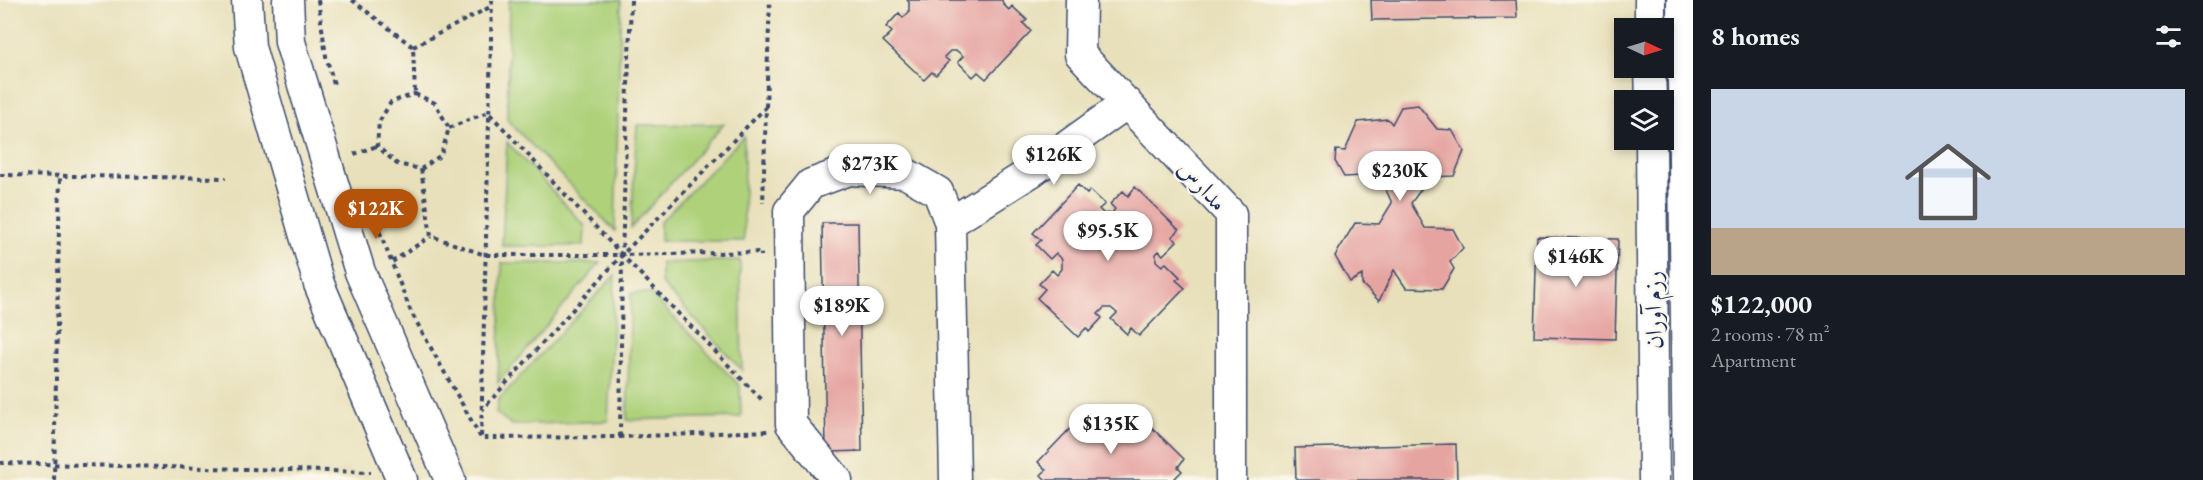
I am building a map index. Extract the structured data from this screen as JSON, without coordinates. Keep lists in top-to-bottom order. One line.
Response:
{"streets":{"street":["مدارس","رزم آوران"]},"north":"right","page":{"heading":"8 homes","list":[{"name":"$122,000","note":"2 rooms · 78 m² · Apartment"}],"price":["$126K","$273K","$230K","$122K","$95.5K","$146K","$189K","$135K"]}}
